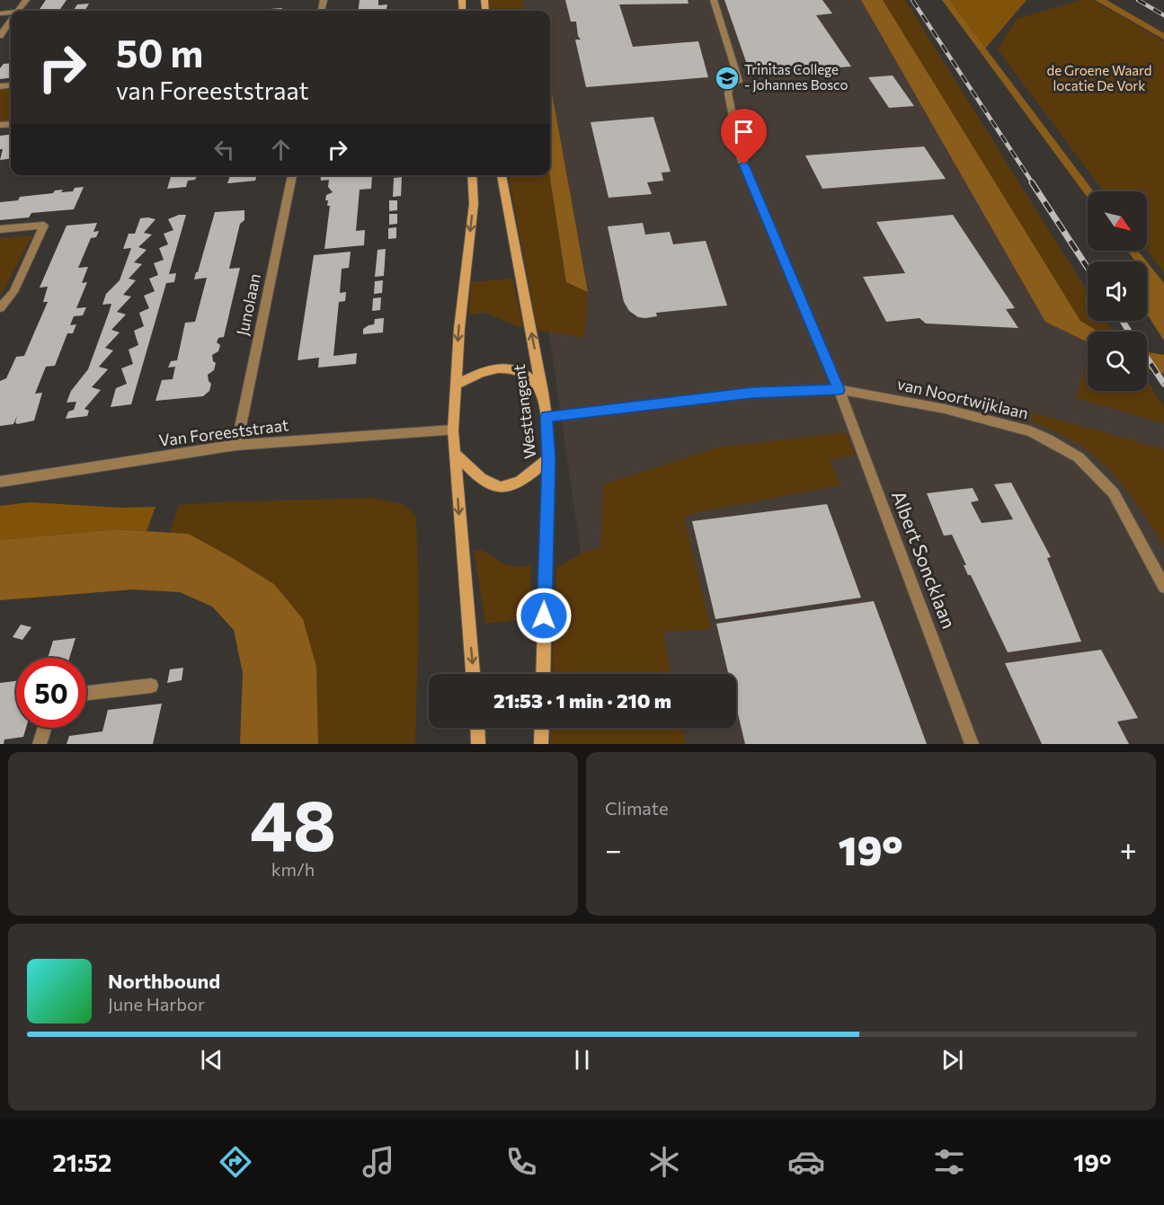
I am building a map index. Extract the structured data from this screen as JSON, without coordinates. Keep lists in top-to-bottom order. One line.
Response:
{"streets":{"main road":["Westtangent"],"street":["Junolaan","van Noortwijklaan","Van Foreeststraat","Albert Soncklaan"]},"crossings":[["Junolaan","Van Foreeststraat"],["van Noortwijklaan","Albert Soncklaan"],["Westtangent","Van Foreeststraat"]],"parks":["de Groene Waard locatie De Vork"],"places":{"school or university":["Trinitas College - Johannes Bosco"]},"north":"bottom right","page":{"turn":["50 m","van Foreeststraat"],"limit":"50","trip":"21:53 · 1 min · 210 m","tile":[["48","km/h"],"Climate"],"heat":["−","19°","+"],"song":["Northbound","June Harbor"],"tabs":["21:52","19°"]}}
